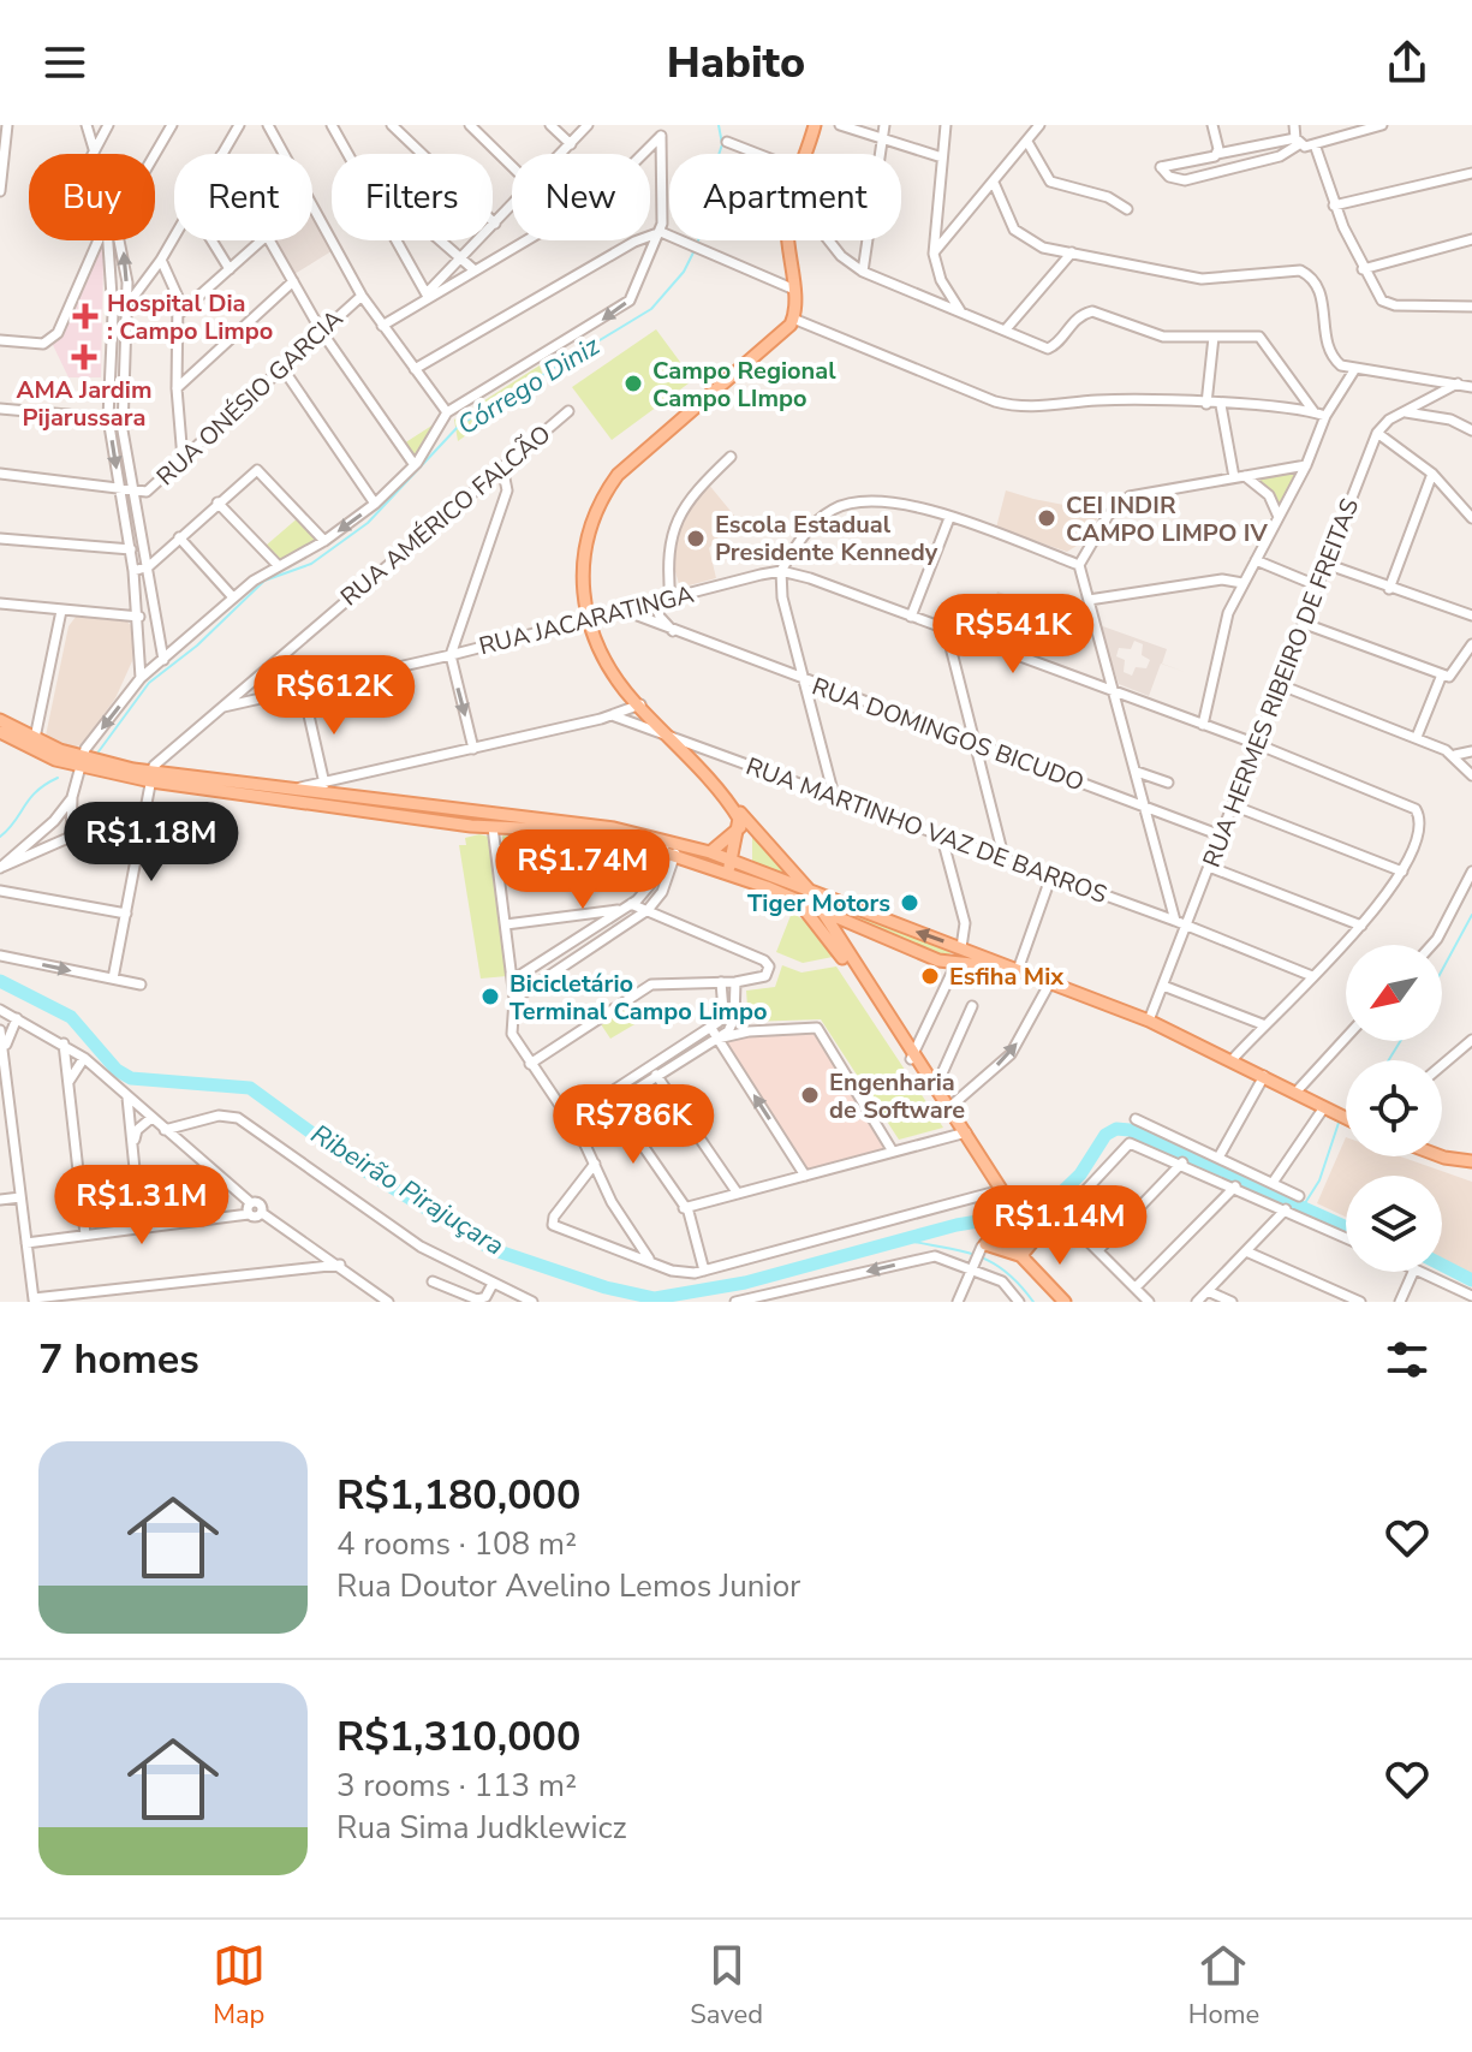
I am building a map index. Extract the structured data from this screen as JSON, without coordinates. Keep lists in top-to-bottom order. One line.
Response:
{"streets":{"street":["RUA ONÉSIO GARCIA","RUA AMÉRICO FALCÃO","RUA JACARATINGA","RUA HERMES RIBEIRO DE FREITAS","RUA DOMINGOS BICUDO","RUA MARTINHO VAZ DE BARROS"]},"crossings":[["RUA AMÉRICO FALCÃO","RUA JACARATINGA"],["RUA JACARATINGA","RUA DOMINGOS BICUDO"],["RUA HERMES RIBEIRO DE FREITAS","RUA DOMINGOS BICUDO"],["RUA HERMES RIBEIRO DE FREITAS","RUA MARTINHO VAZ DE BARROS"]],"water":["Córrego Diniz","Ribeirão Pirajuçara"],"places":{"health":["Hospital Dia : Campo Limpo","AMA Jardim Pijarussara"],"other":["Campo Regional Campo LImpo","CEI INDIR CAMPO LIMPO IV","Escola Estadual Presidente Kennedy","Tiger Motors","Esfiha Mix","Bicicletário Terminal Campo Limpo","Engenharia de Software"]},"north":"bottom left","page":{"header":"Habito","chip":["Buy","Rent","Filters","New","Apartment"],"price":["R$541K","R$612K","R$1.18M","R$1.74M","R$786K","R$1.31M","R$1.14M"],"heading":"7 homes","list":[{"name":"R$1,180,000","note":"4 rooms · 108 m² · Rua Doutor Avelino Lemos Junior"},{"name":"R$1,310,000","note":"3 rooms · 113 m² · Rua Sima Judklewicz"}],"tabs":["Map","Saved","Home"]}}
